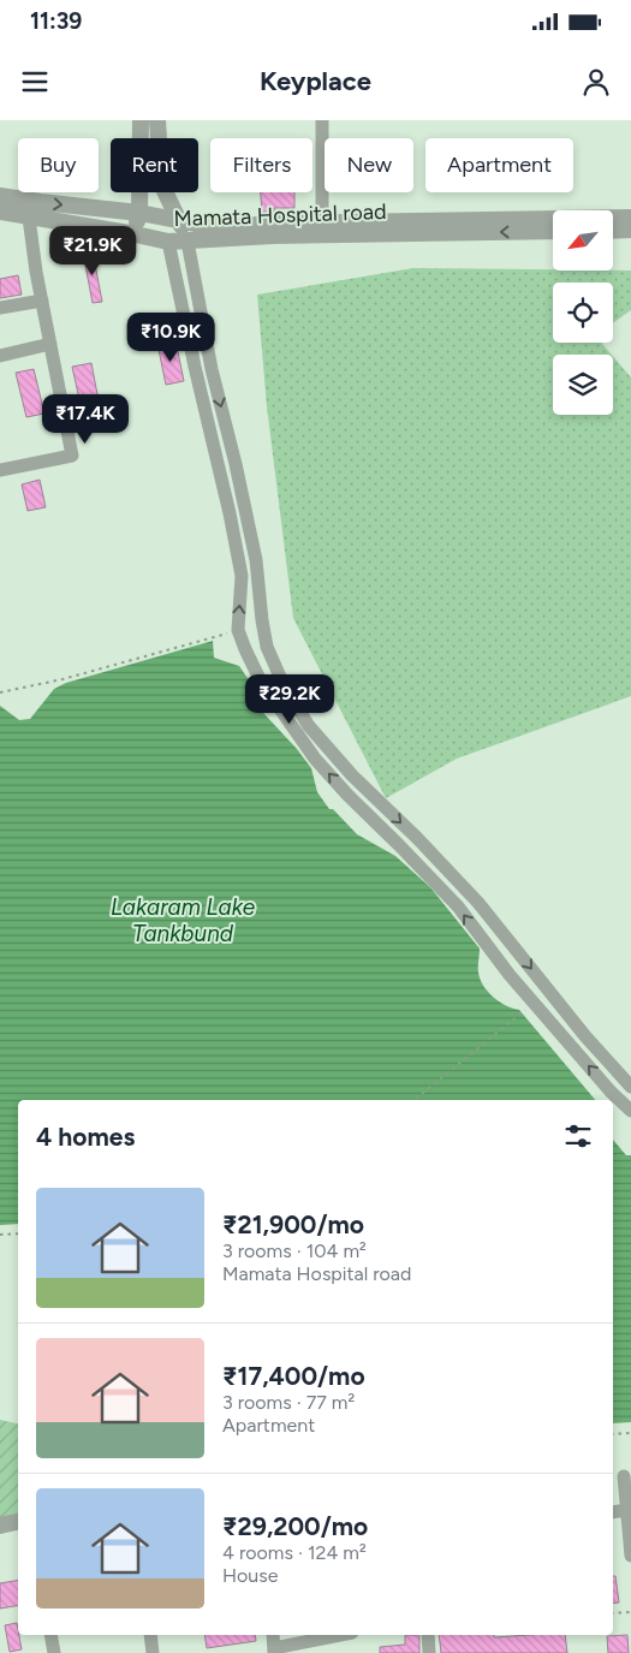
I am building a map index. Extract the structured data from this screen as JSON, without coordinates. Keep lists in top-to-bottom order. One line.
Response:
{"streets":{"street":["Mamata Hospital road"]},"water":["Lakaram Lake Tankbund"],"north":"bottom left","page":{"status":"11:39","header":"Keyplace","chip":["Buy","Rent","Filters","New","Apartment"],"price":["₹21.9K","₹10.9K","₹17.4K","₹29.2K"],"heading":"4 homes","list":[{"name":"₹21,900/mo","note":"3 rooms · 104 m² · Mamata Hospital road"},{"name":"₹17,400/mo","note":"3 rooms · 77 m² · Apartment"},{"name":"₹29,200/mo","note":"4 rooms · 124 m² · House"}]}}
